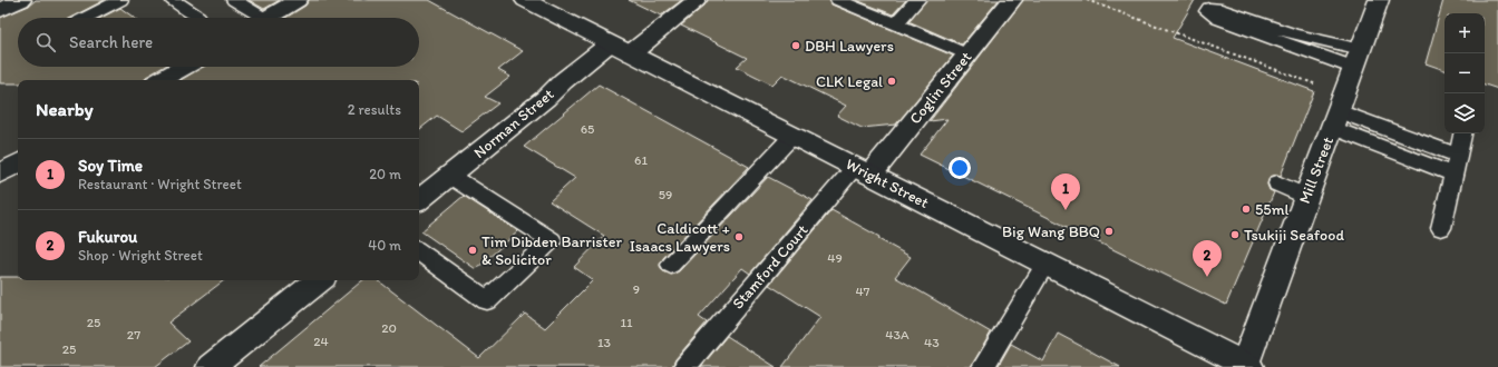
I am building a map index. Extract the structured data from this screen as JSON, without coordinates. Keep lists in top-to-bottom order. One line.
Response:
{"streets":{"street":["Coglin Street","Norman Street","Mill Street","Wright Street"],"lane":["Stamford Court"]},"crossings":[["Coglin Street","Wright Street"],["Coglin Street","Stamford Court"],["Norman Street","Wright Street"],["Mill Street","Wright Street"],["Wright Street","Stamford Court"]],"places":["DBH Lawyers","CLK Legal","55ml","Big Wang BBQ","Tsukiji Seafood","Caldicott + Isaacs Lawyers","Tim Dibden Barrister & Solicitor"],"house_numbers":["65","61","59","49","9","47","25","11","20","27","43A","24","13","43","25"],"page":{"map_buttons":["+","−"],"search":"Search here","heading":["Nearby","2 results"],"list":[{"mark":"1","name":"Soy Time","note":"Restaurant · Wright Street","value":"20 m"},{"mark":"2","name":"Fukurou","note":"Shop · Wright Street","value":"40 m"}],"pins":["1","2"]}}
